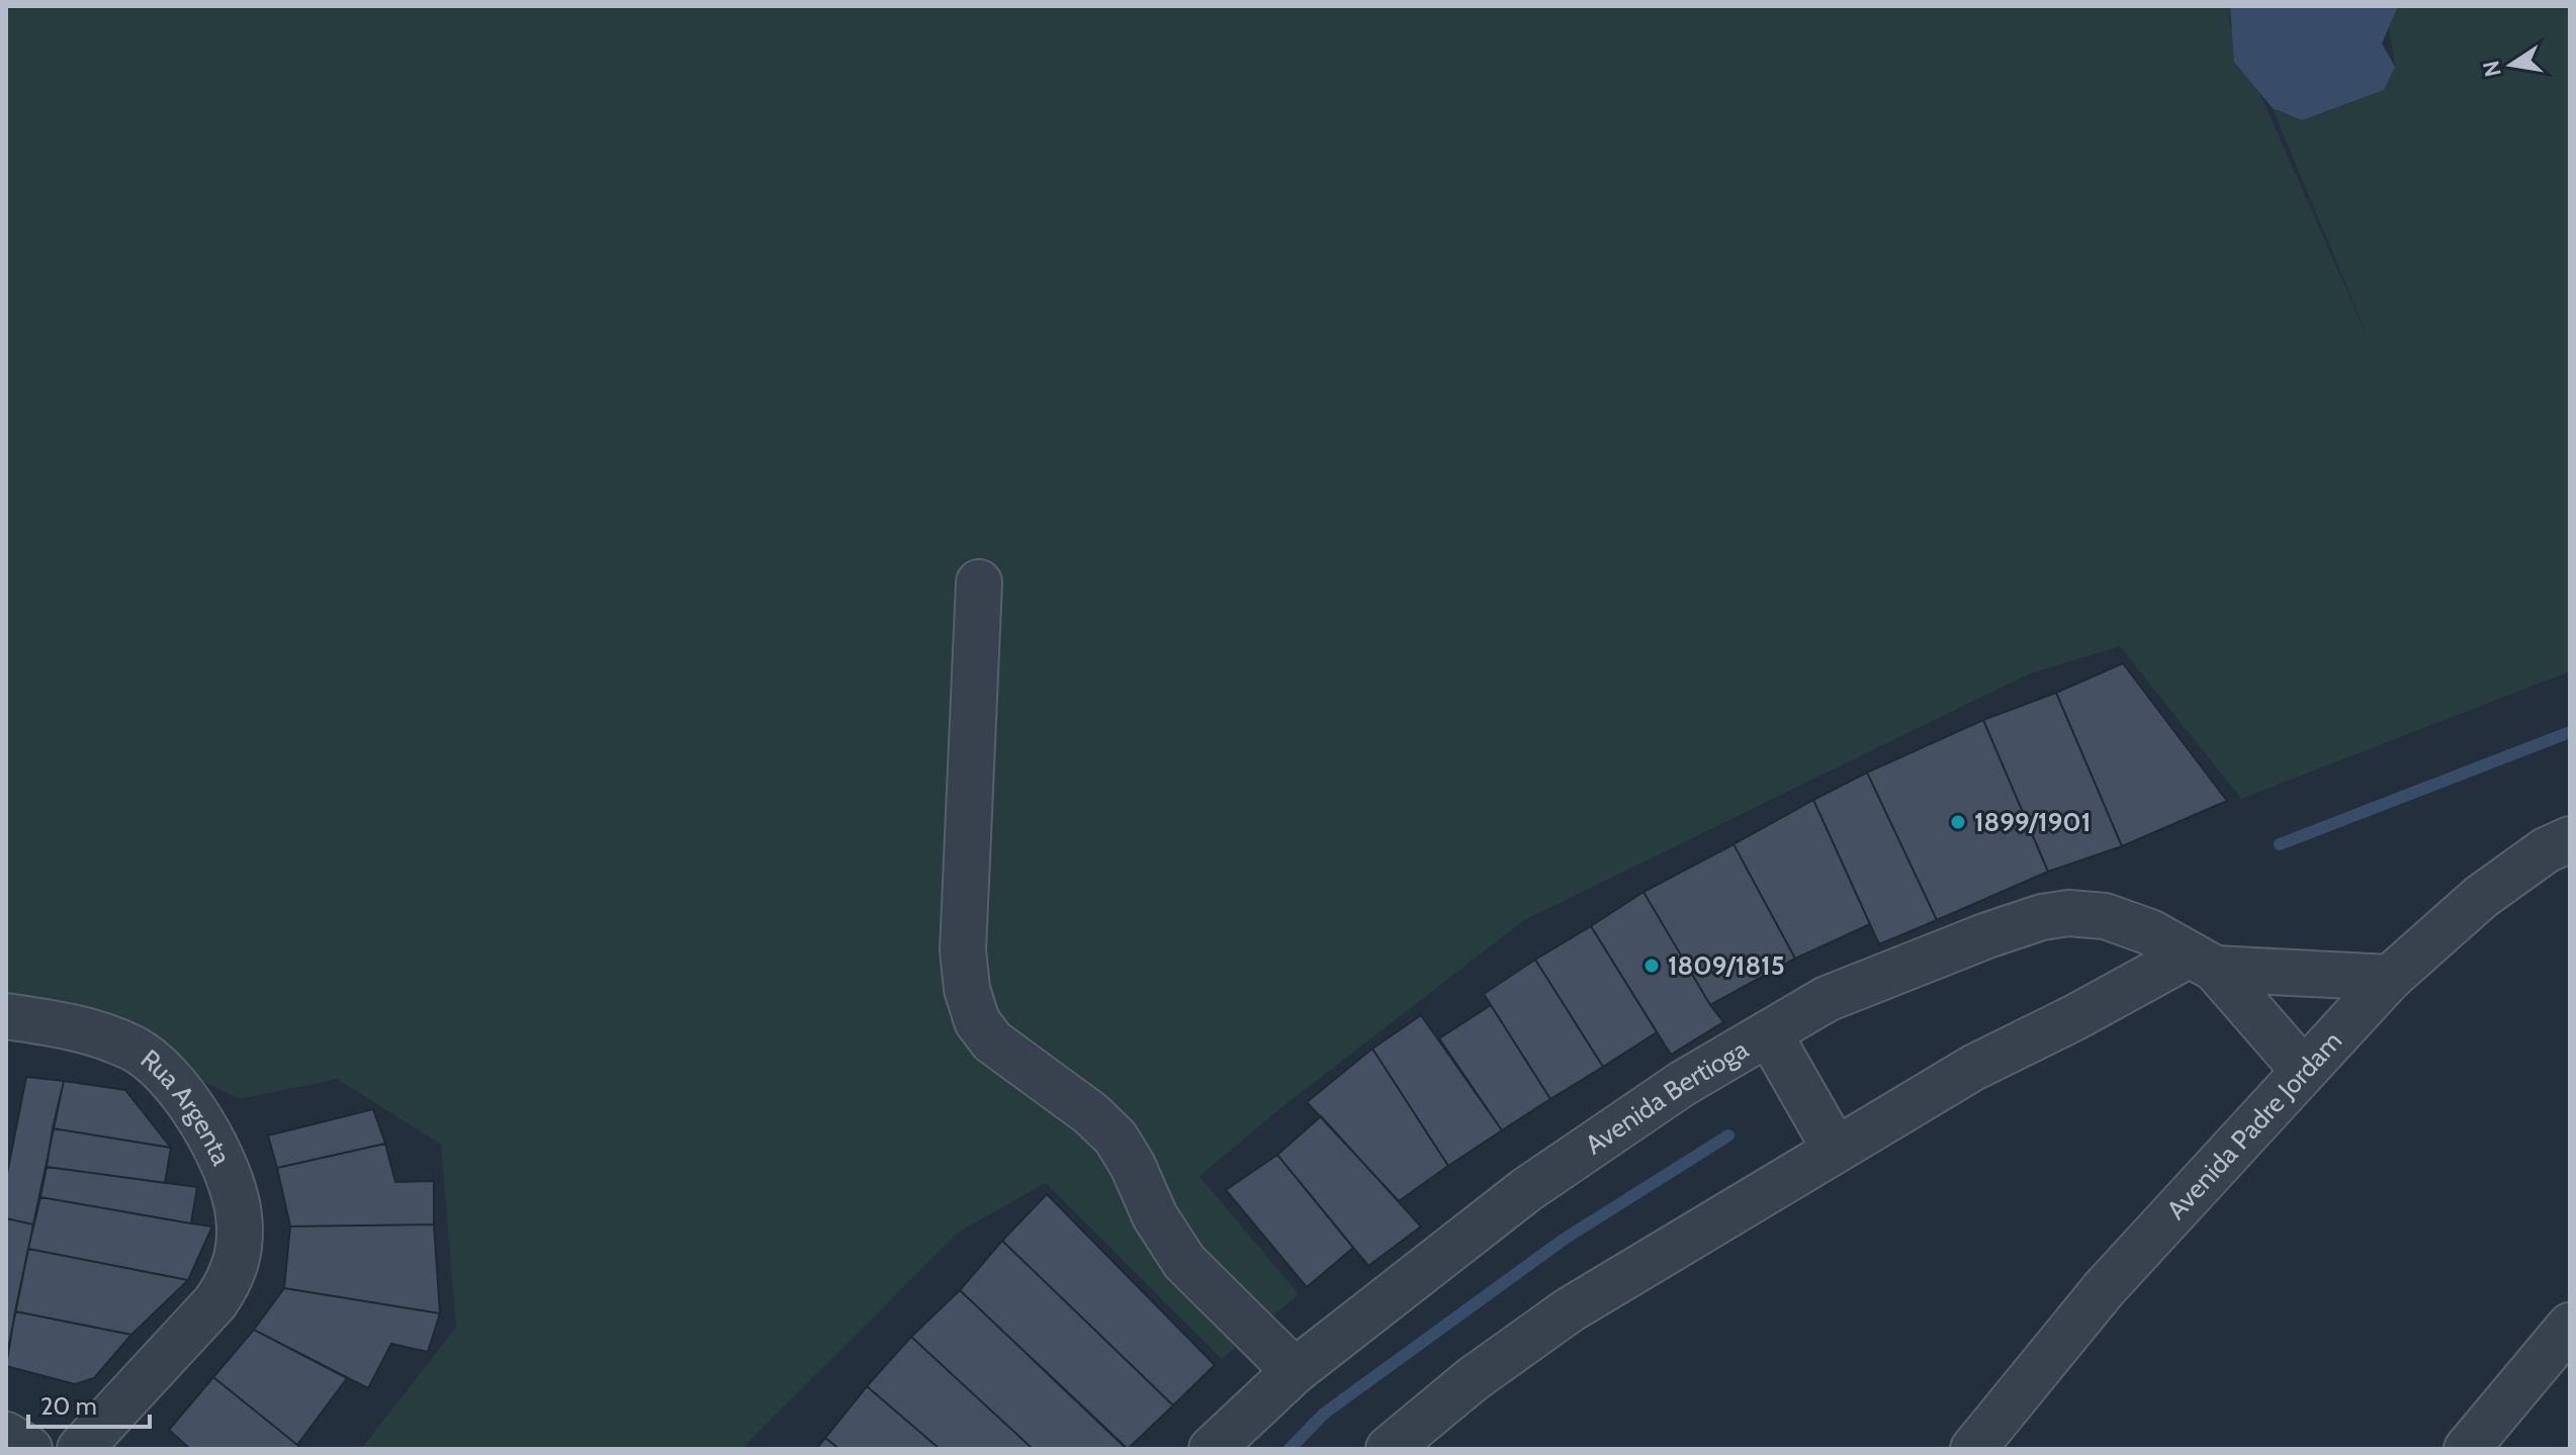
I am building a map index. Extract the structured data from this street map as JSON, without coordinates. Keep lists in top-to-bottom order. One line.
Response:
{"streets":{"street":["Avenida Bertioga","Rua Argenta","Avenida Padre Jordam"]},"crossings":[["Avenida Bertioga","Avenida Padre Jordam"]],"places":["1899/1901","1809/1815"],"scale_bar":"20 m","north":"left"}
